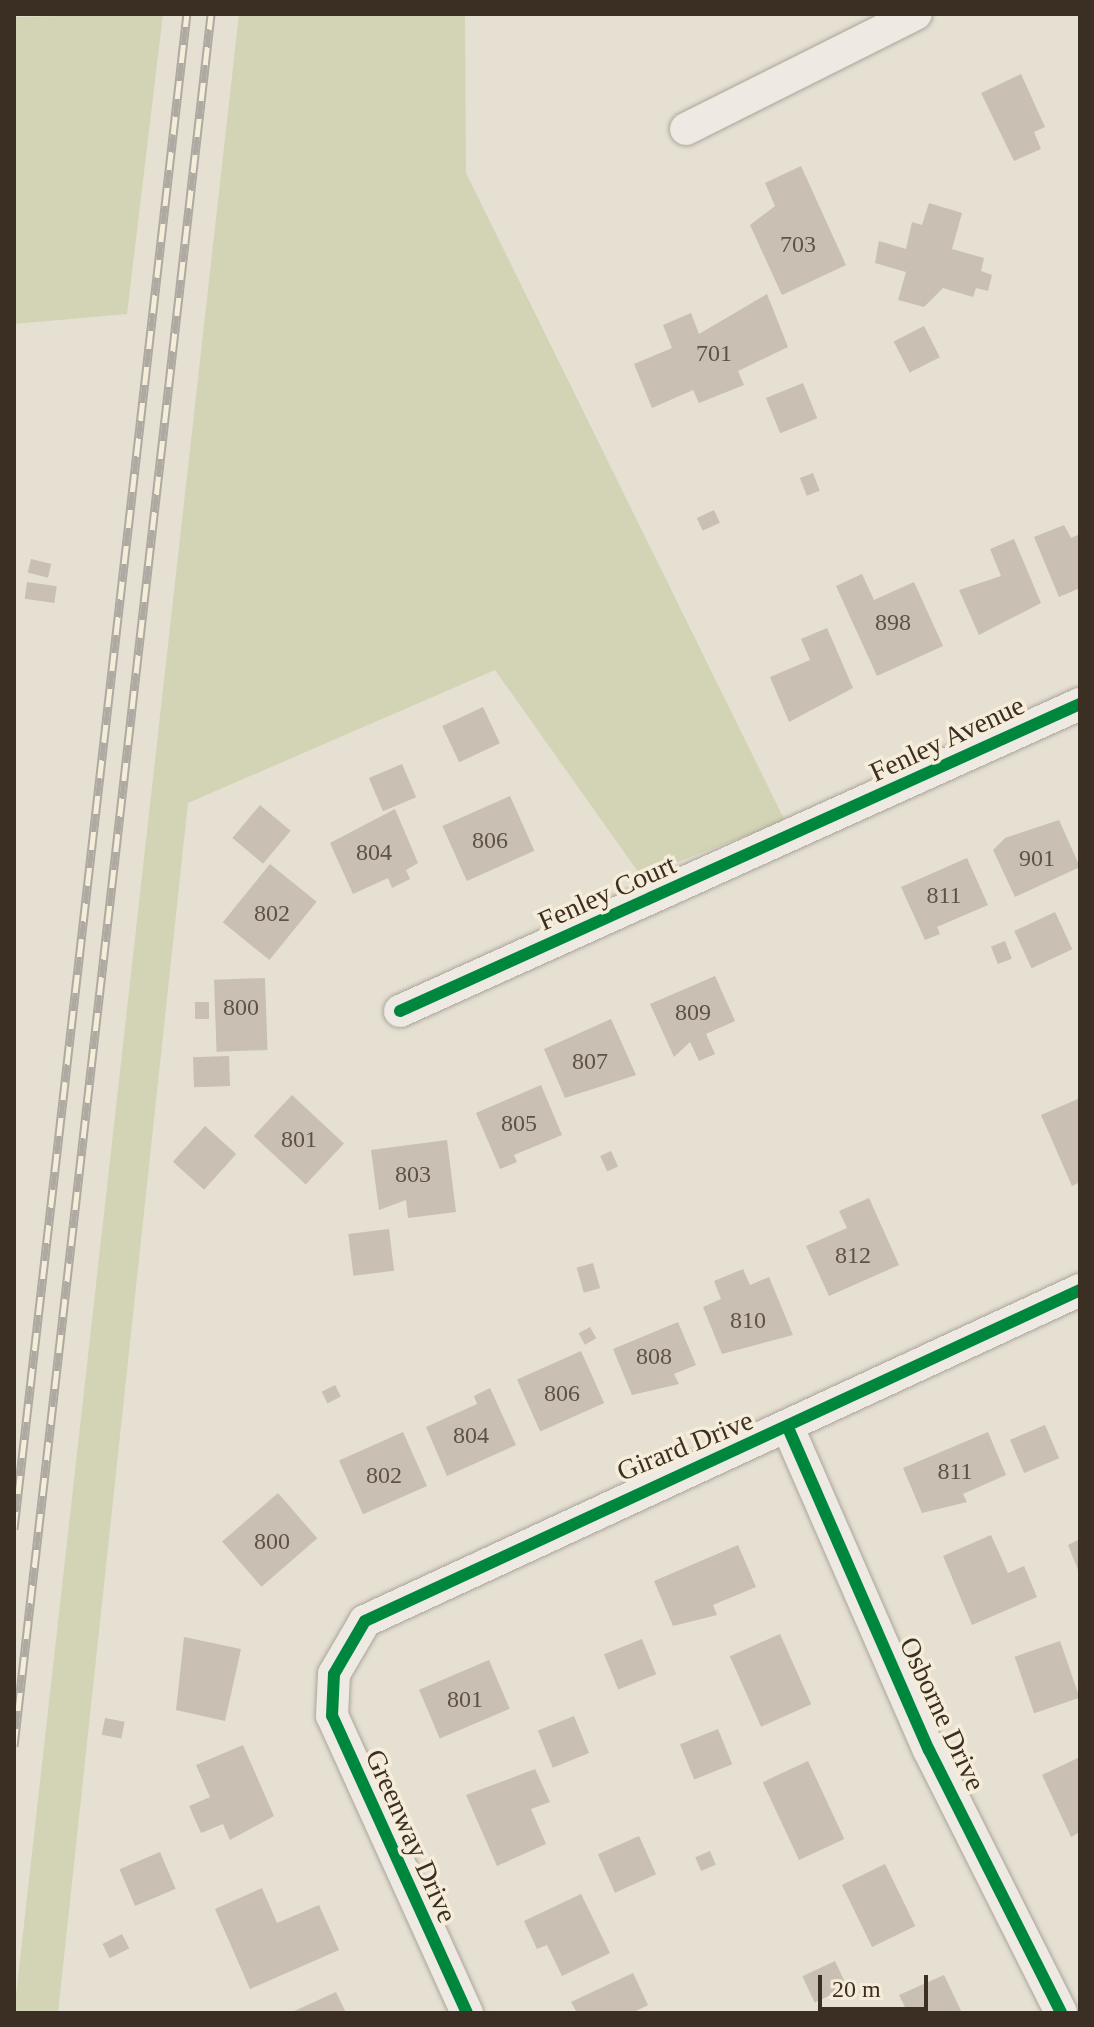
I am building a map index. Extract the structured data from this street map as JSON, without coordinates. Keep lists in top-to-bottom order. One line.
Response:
{"streets":{"street":["Fenley Avenue","Fenley Court","Girard Drive","Osborne Drive","Greenway Drive"]},"crossings":[["Fenley Avenue","Fenley Court"],["Girard Drive","Osborne Drive"],["Girard Drive","Greenway Drive"]],"house_numbers":["703","701","898","806","804","901","811","802","800","809","807","805","801","803","812","810","808","806","804","811","802","800","801"],"scale_bar":"20 m"}
